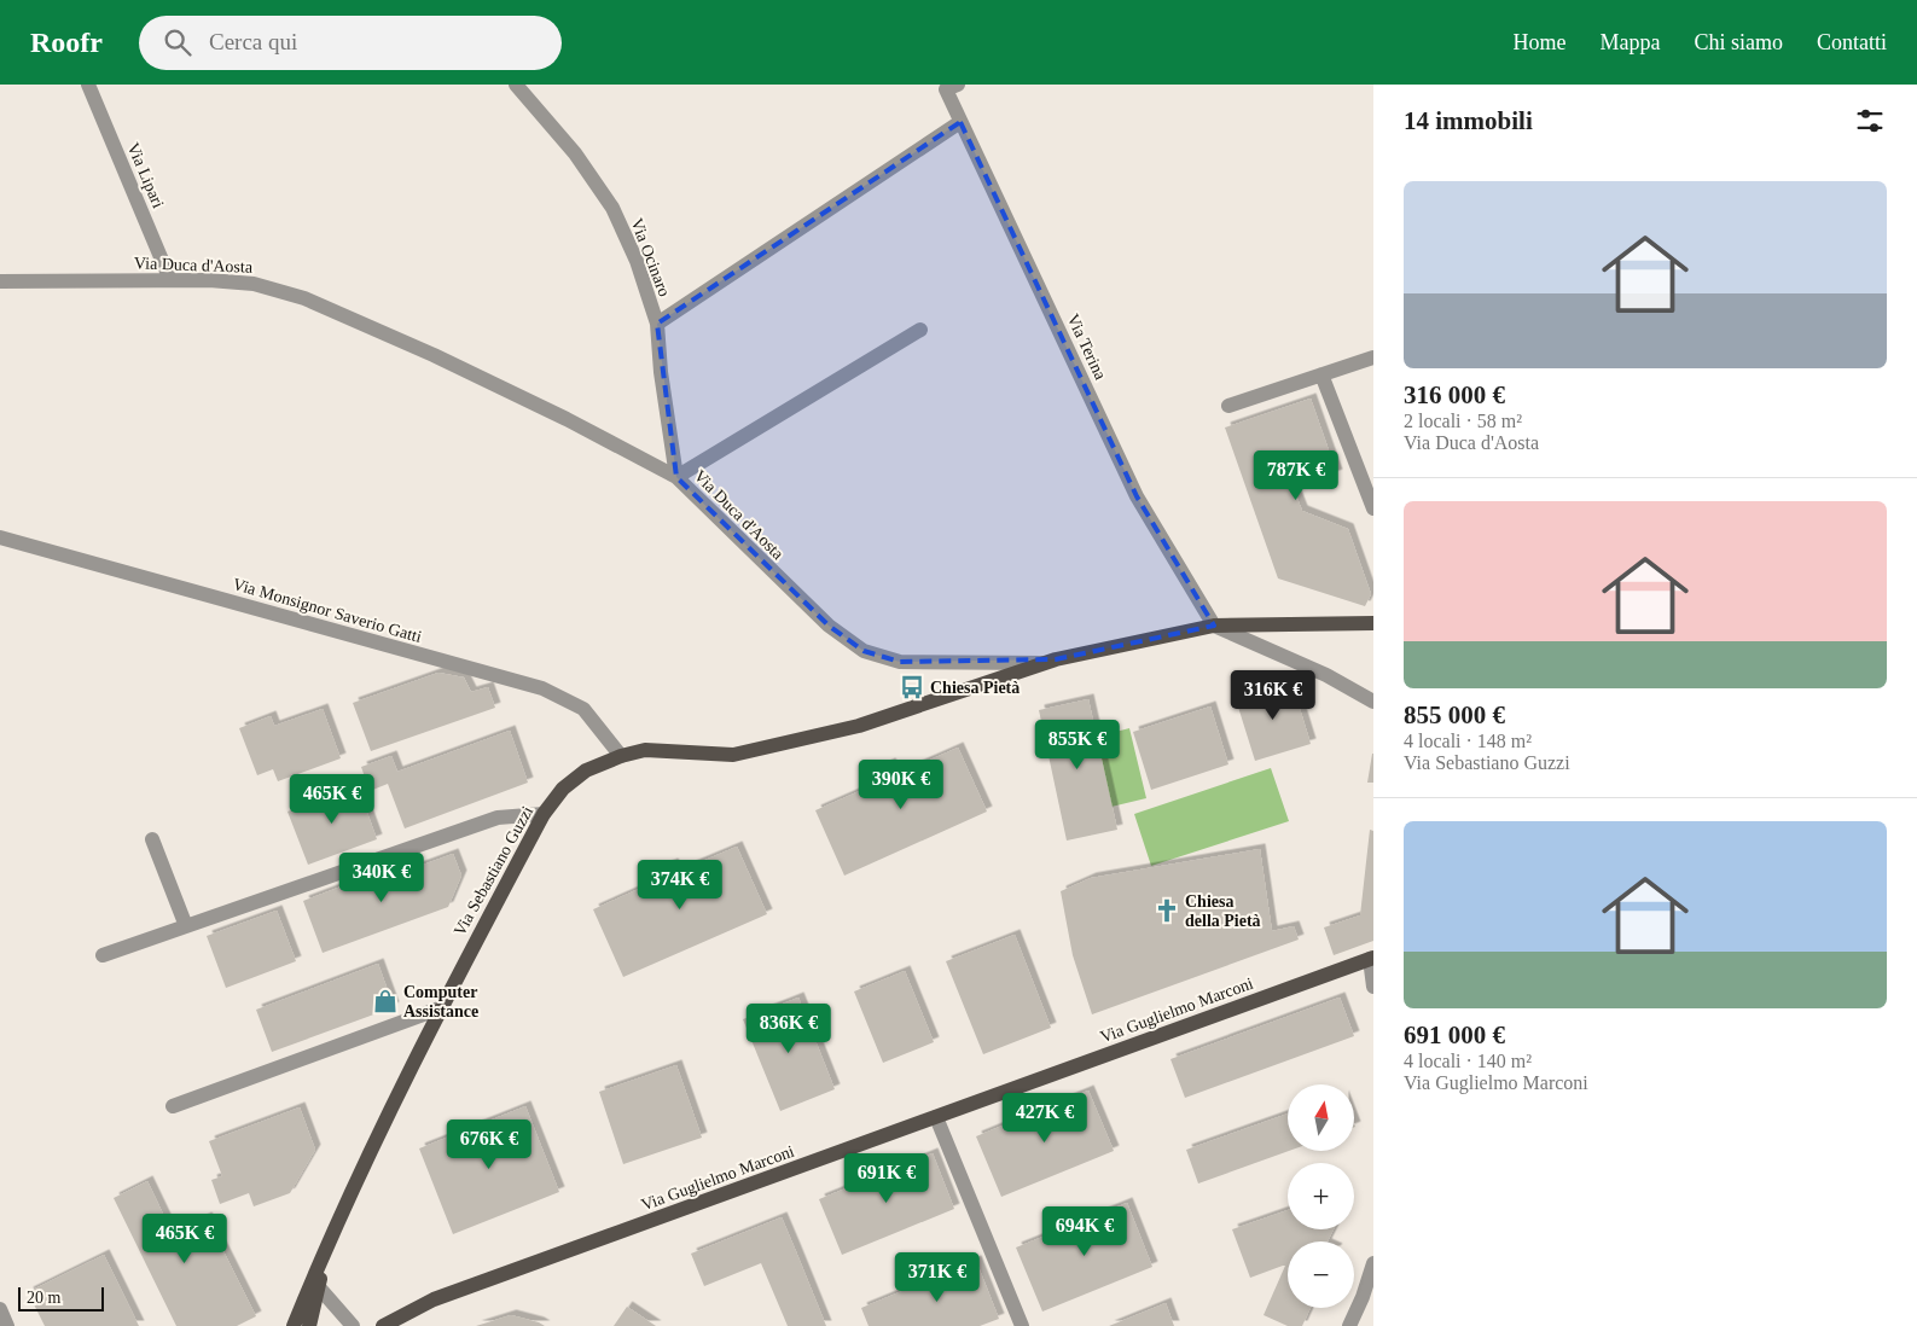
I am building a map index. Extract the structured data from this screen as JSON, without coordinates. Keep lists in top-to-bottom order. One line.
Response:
{"streets":{"main road":["Via Duca d'Aosta","Via Sebastiano Guzzi","Via Guglielmo Marconi"],"street":["Via Lipari","Via Ocinaro","Via Terina","Via Monsignor Saverio Gatti"]},"crossings":[["Via Lipari","Via Duca d'Aosta"],["Via Ocinaro","Via Duca d'Aosta"],["Via Duca d'Aosta","Via Terina"],["Via Duca d'Aosta","Via Sebastiano Guzzi"],["Via Monsignor Saverio Gatti","Via Sebastiano Guzzi"]],"places":{"bus stop":["Chiesa Pietà"],"church":["Chiesa della Pietà"],"shop":["Computer Assistance"]},"scale_bar":"20 m","north":"top","page":{"header":"Roofr","search":"Cerca qui","nav":["Home","Mappa","Chi siamo","Contatti"],"heading":"14 immobili","list":[{"name":"316 000 €","note":"2 locali · 58 m² · Via Duca d'Aosta"},{"name":"855 000 €","note":"4 locali · 148 m² · Via Sebastiano Guzzi"},{"name":"691 000 €","note":"4 locali · 140 m² · Via Guglielmo Marconi"}],"price":["787K €","316K €","855K €","390K €","465K €","340K €","374K €","836K €","427K €","676K €","691K €","694K €","465K €","371K €"],"map_buttons":["+","−"],"scale":"20 m"}}
